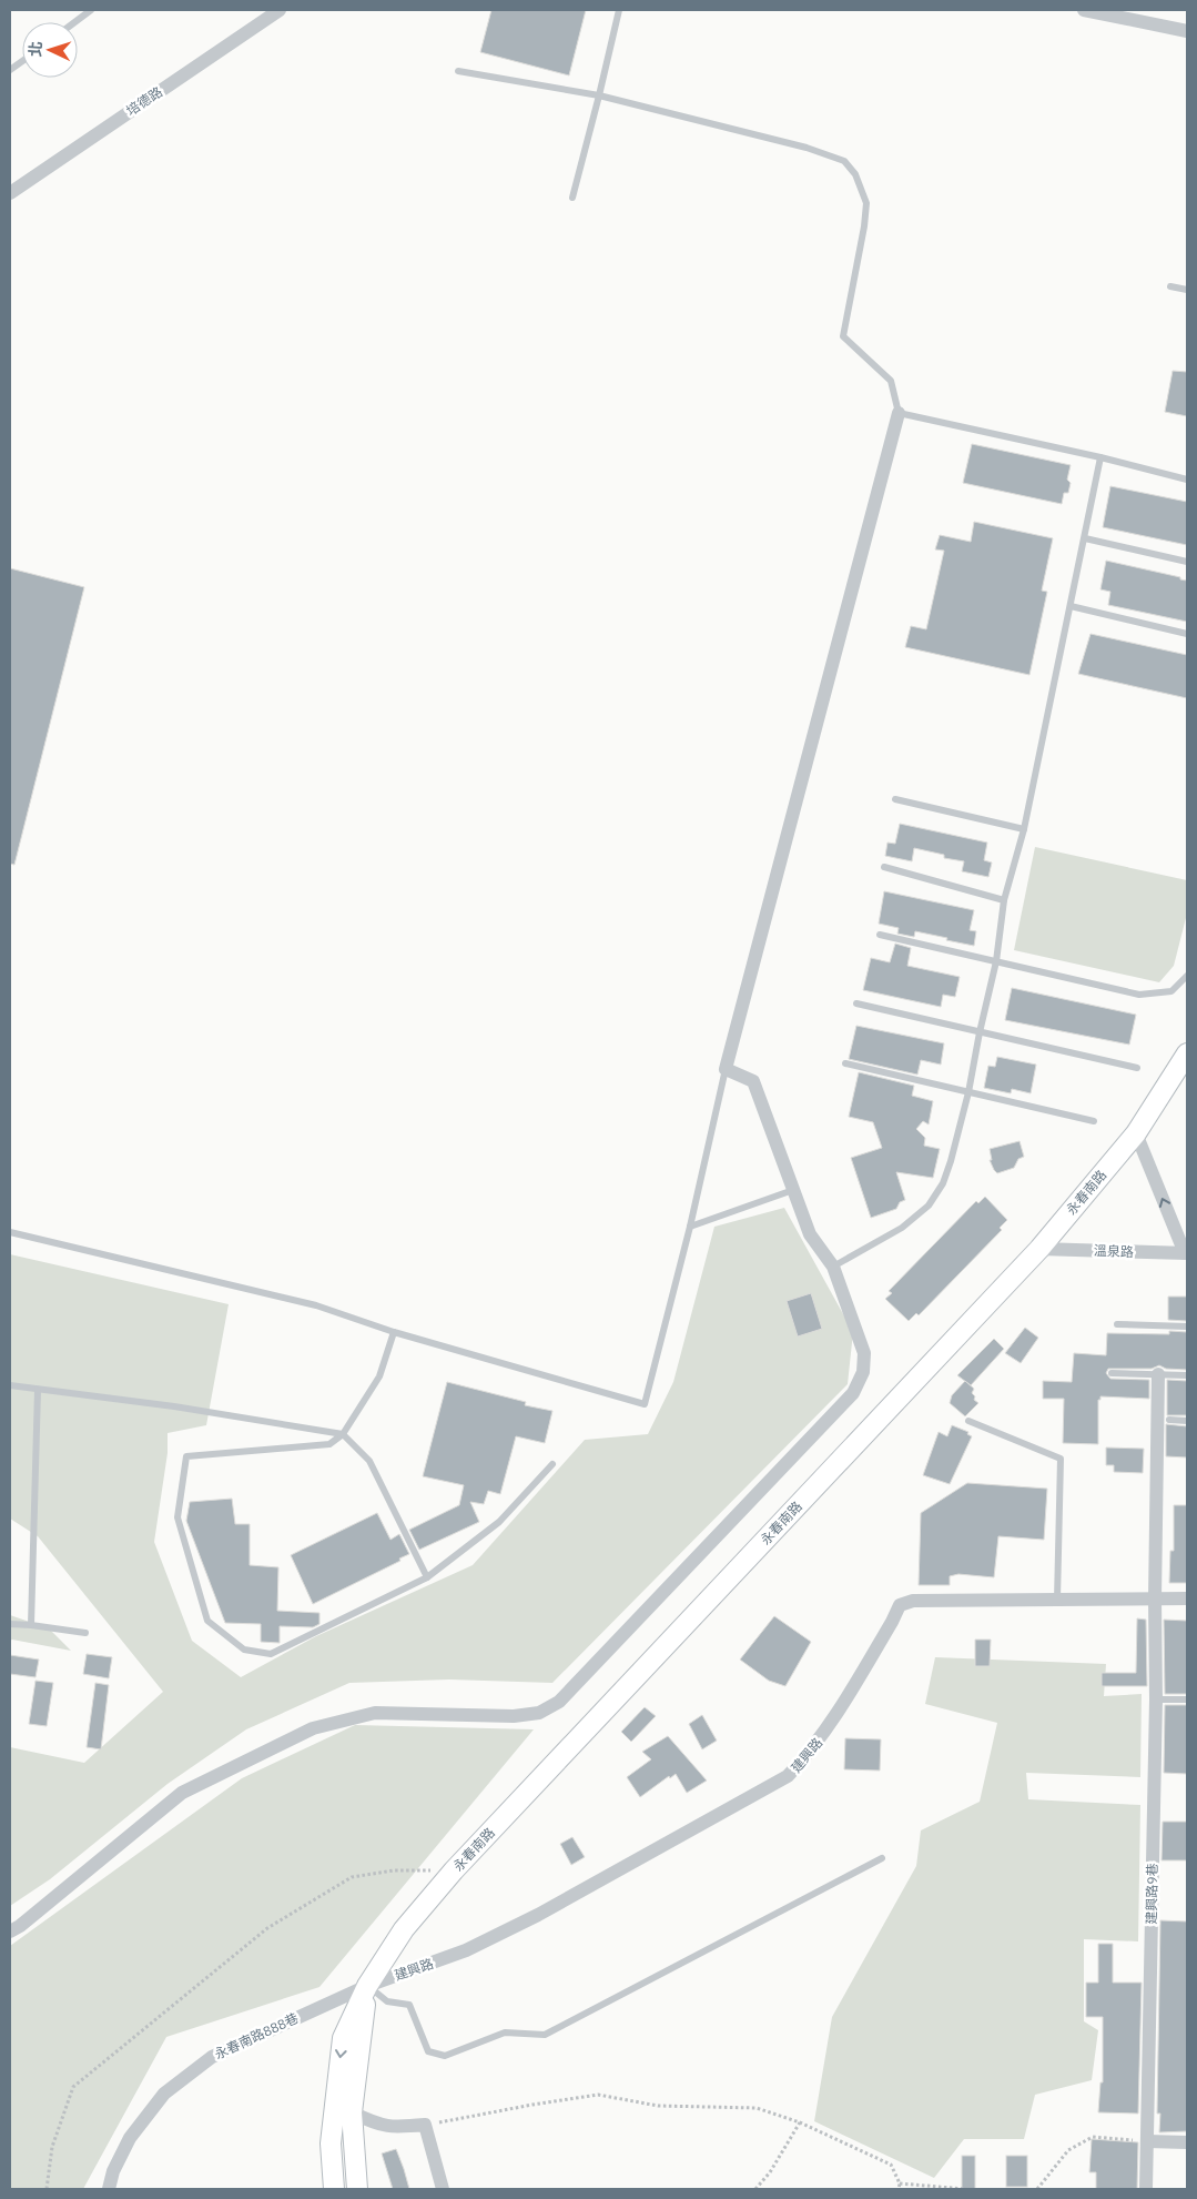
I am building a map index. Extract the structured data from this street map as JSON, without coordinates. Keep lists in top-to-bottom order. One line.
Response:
{"streets":{"street":["培德路","永春南路","溫泉路","建興路","建興路9巷","永春南路888巷"]},"crossings":[["永春南路","溫泉路"],["永春南路","建興路"],["永春南路","永春南路888巷"],["建興路","建興路9巷"],["建興路","永春南路888巷"]],"north":"left"}
